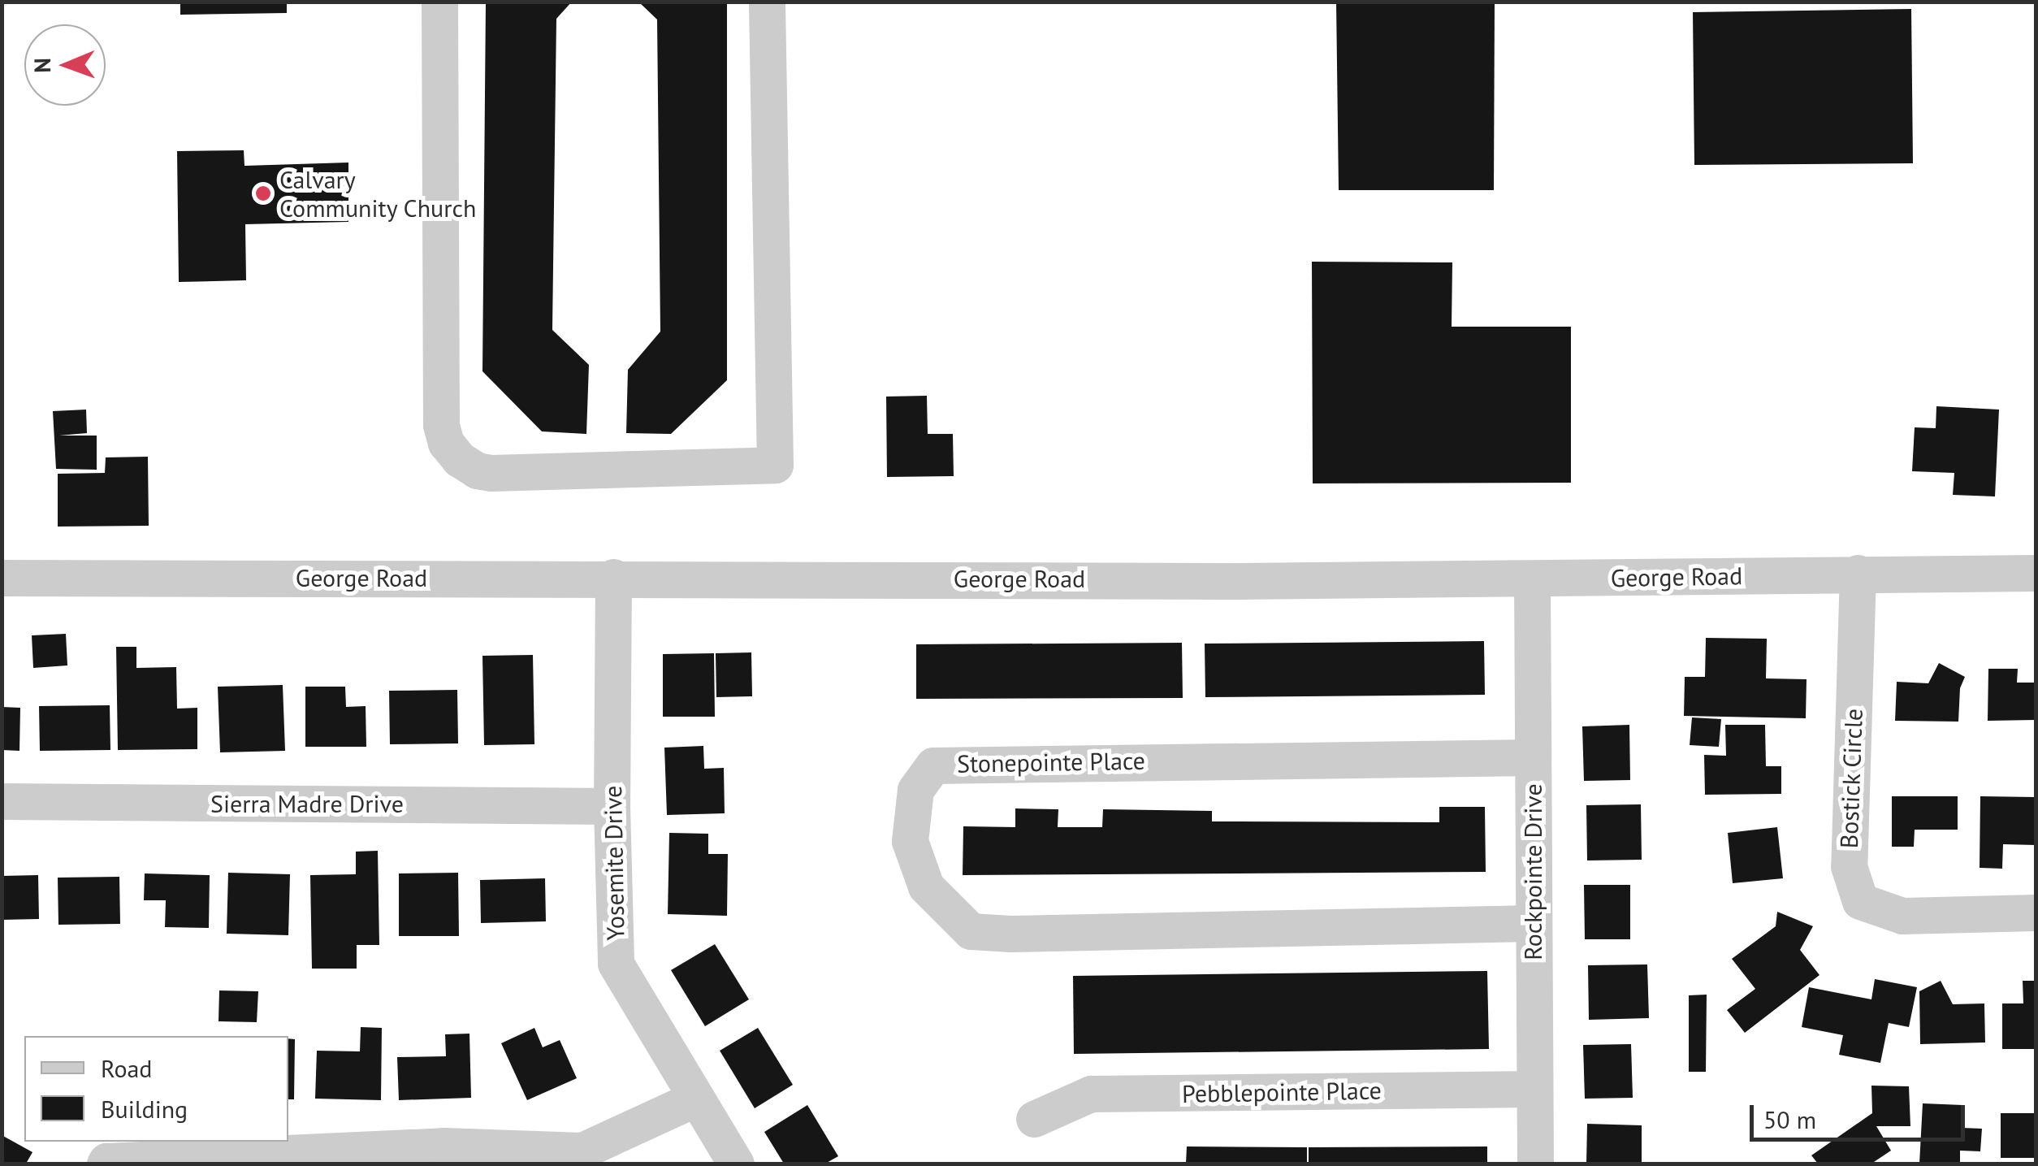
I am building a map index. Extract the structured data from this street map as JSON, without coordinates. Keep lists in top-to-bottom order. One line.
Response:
{"streets":{"street":["George Road","Stonepointe Place","Bostick Circle","Sierra Madre Drive","Yosemite Drive","Rockpointe Drive","Pebblepointe Place"]},"crossings":[["George Road","Bostick Circle"],["George Road","Yosemite Drive"],["George Road","Rockpointe Drive"],["Stonepointe Place","Rockpointe Drive"],["Sierra Madre Drive","Yosemite Drive"],["Rockpointe Drive","Pebblepointe Place"]],"places":["Calvary Community Church"],"legend":["Road","Building"],"scale_bar":"50 m","north":"left"}
